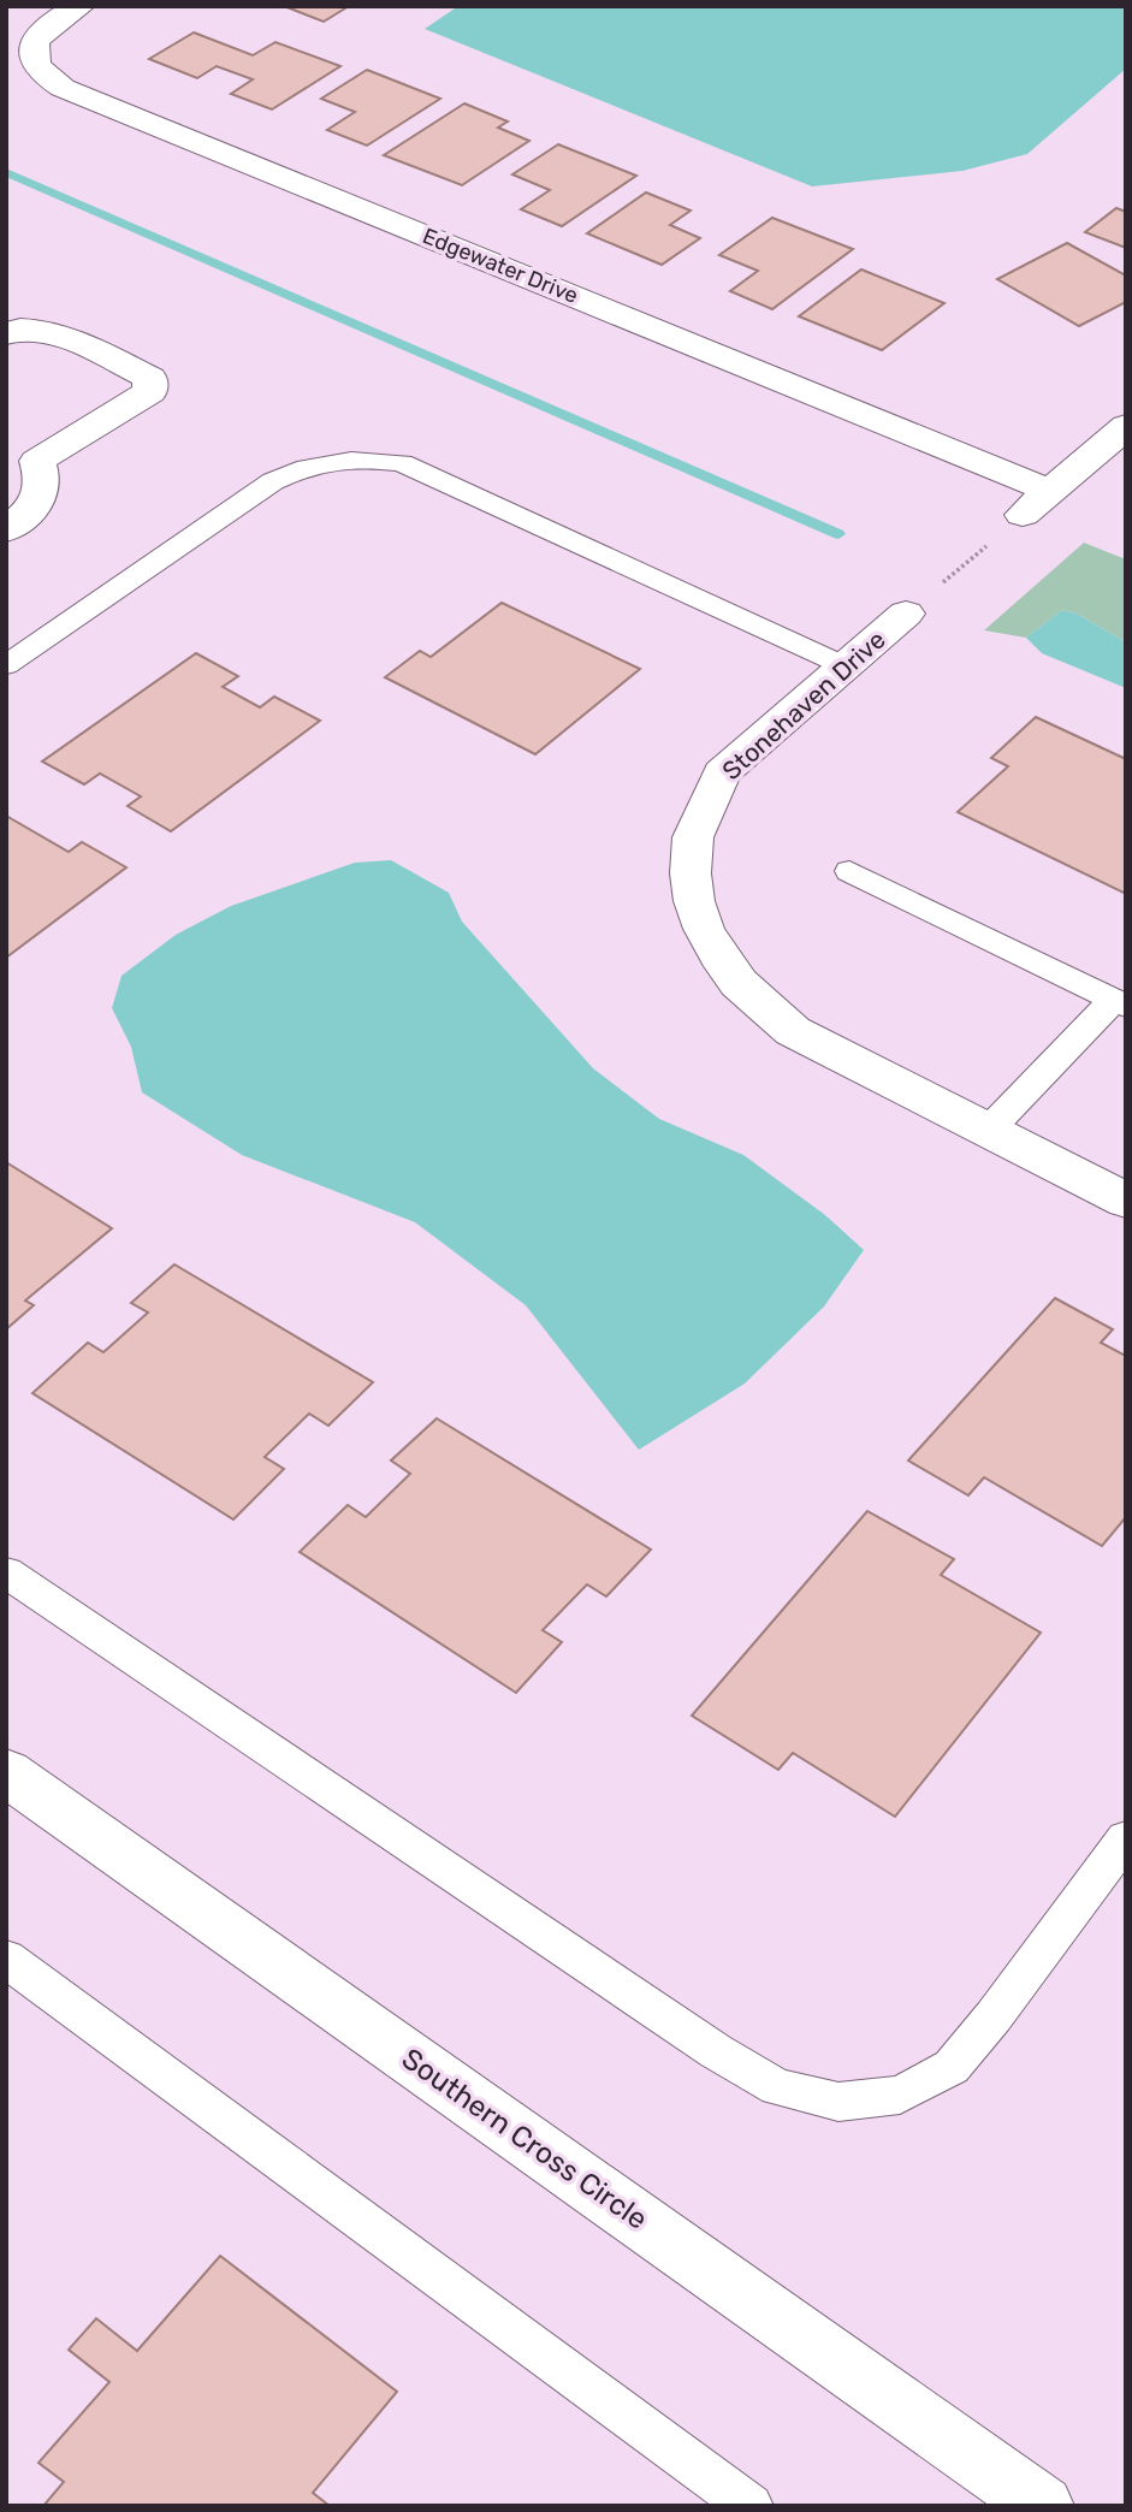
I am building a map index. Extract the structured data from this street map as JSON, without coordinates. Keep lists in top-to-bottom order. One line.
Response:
{"streets":{"street":["Edgewater Drive","Stonehaven Drive","Southern Cross Circle"]}}
